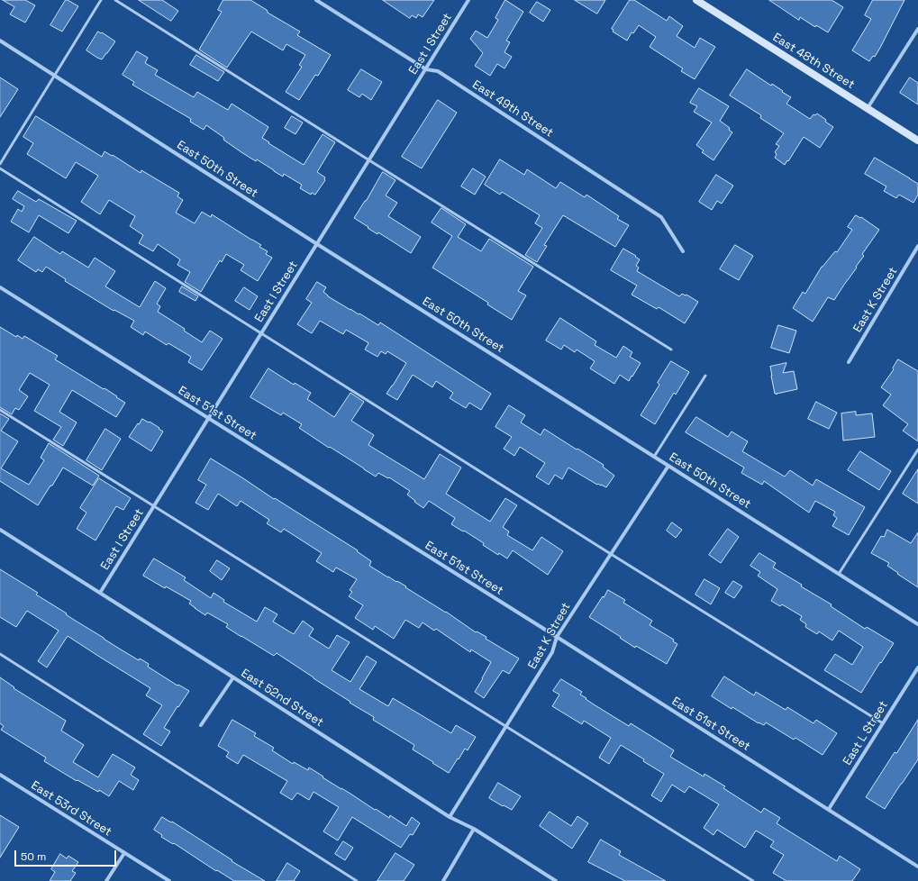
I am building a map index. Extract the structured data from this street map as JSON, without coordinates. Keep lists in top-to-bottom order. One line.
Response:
{"streets":{"street":["East I Street","East 48th Street","East 49th Street","East 50th Street","East K Street","East 51st Street","East 52nd Street","East L Street","East 53rd Street"]},"crossings":[["East I Street","East 49th Street"],["East I Street","East 50th Street"],["East I Street","East 51st Street"],["East I Street","East 52nd Street"],["East 50th Street","East K Street"],["East K Street","East 51st Street"],["East K Street","East 52nd Street"],["East 51st Street","East L Street"]],"scale_bar":"50 m"}
